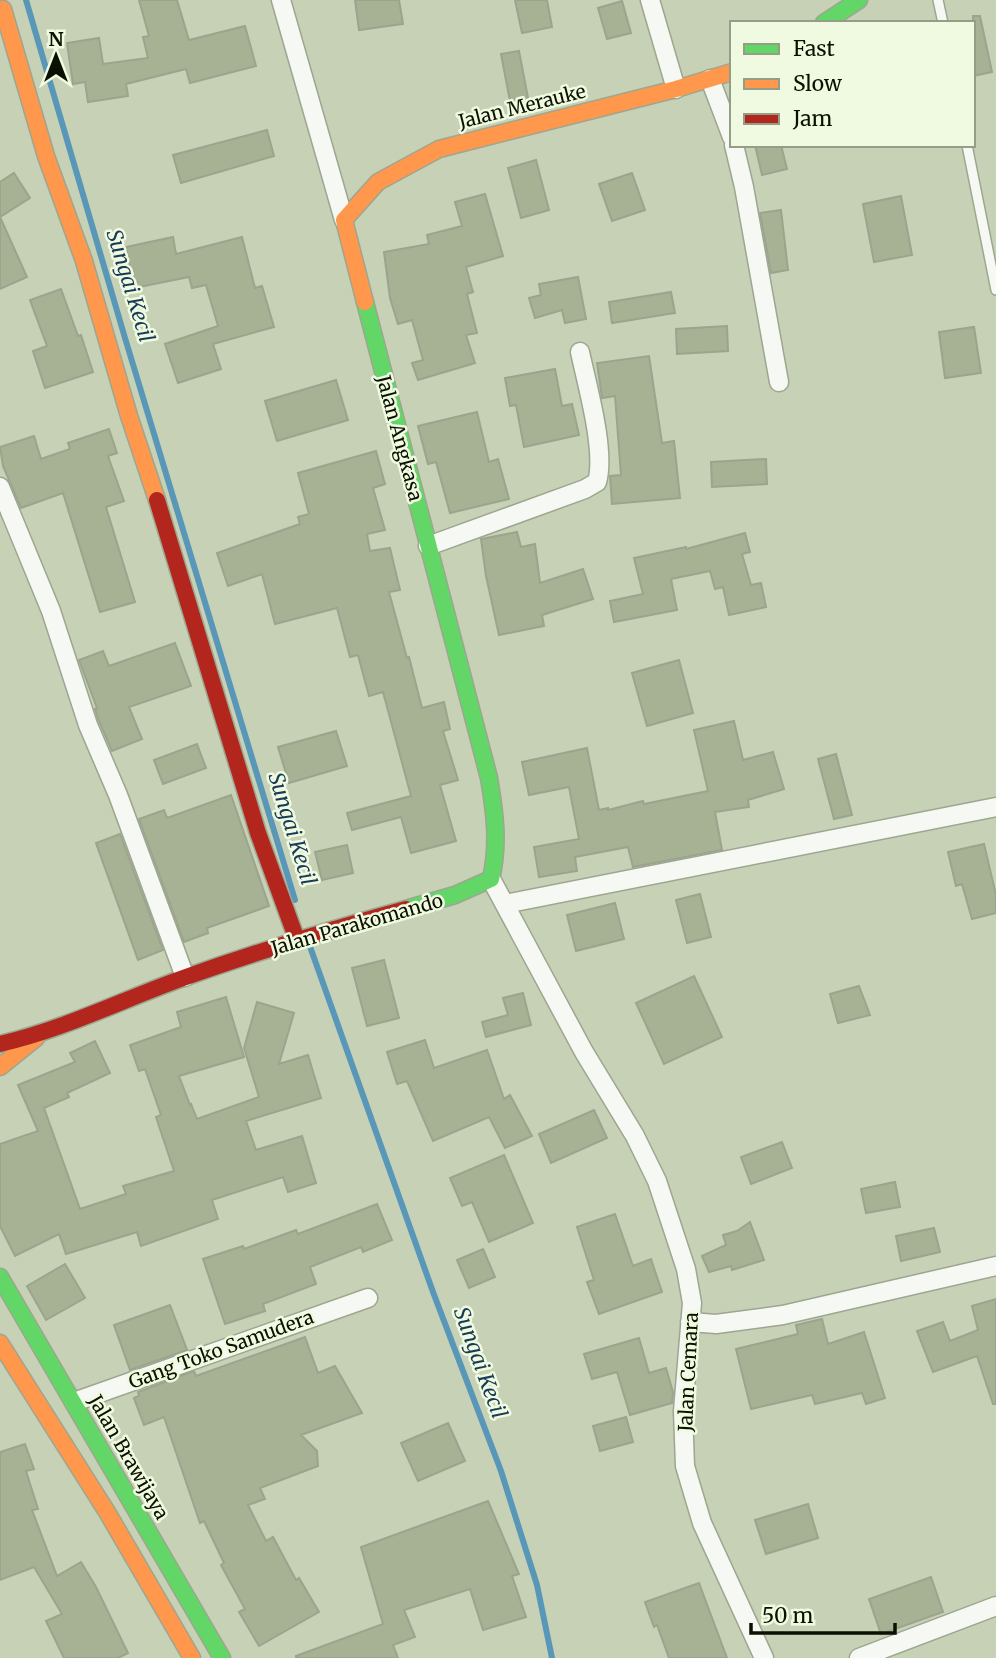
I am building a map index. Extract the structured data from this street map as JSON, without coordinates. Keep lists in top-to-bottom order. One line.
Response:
{"streets":{"main road":["Jalan Merauke","Jalan Angkasa","Jalan Parakomando","Jalan Brawijaya"],"street":["Gang Toko Samudera","Jalan Cemara"]},"crossings":[["Jalan Merauke","Jalan Angkasa"],["Jalan Angkasa","Jalan Parakomando"],["Gang Toko Samudera","Jalan Brawijaya"]],"water":["Sungai Kecil"],"legend":["Fast","Slow","Jam"],"scale_bar":"50 m","north":"top"}
